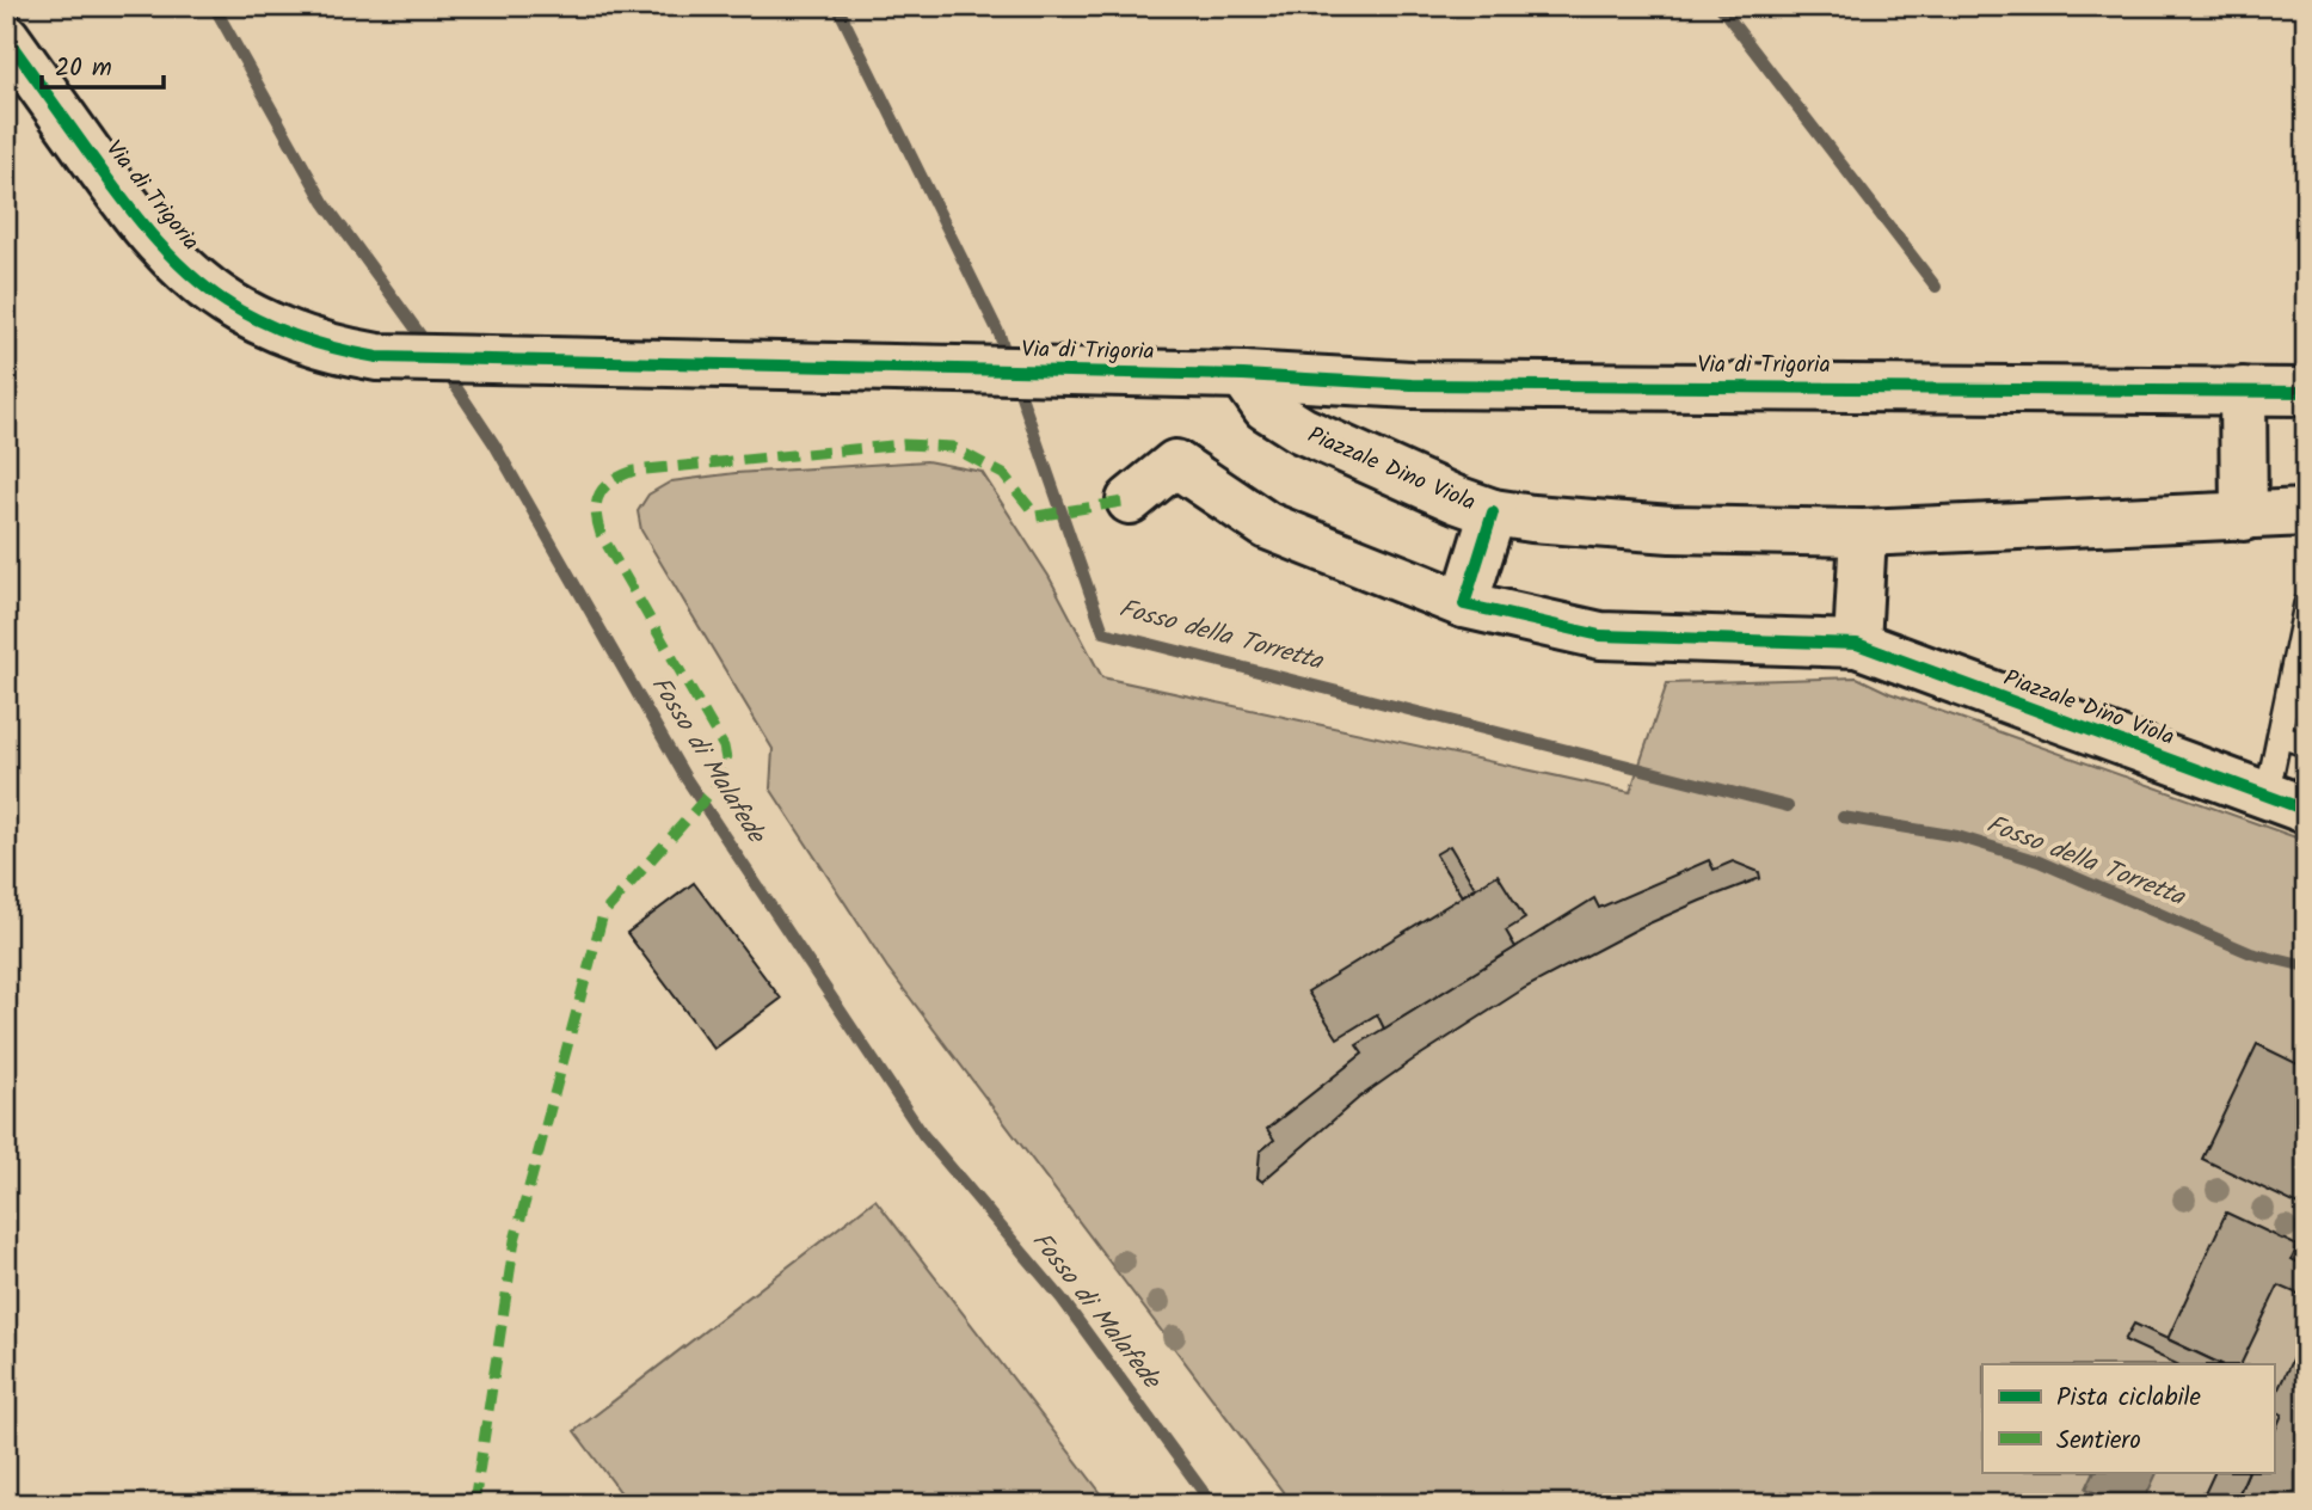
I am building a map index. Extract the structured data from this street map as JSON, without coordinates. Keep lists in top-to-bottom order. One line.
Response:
{"streets":{"street":["Via di Trigoria","Piazzale Dino Viola"]},"crossings":[["Via di Trigoria","Piazzale Dino Viola"]],"water":["Fosso della Torretta","Fosso di Malafede"],"legend":["Pista ciclabile","Sentiero"],"scale_bar":"20 m"}
